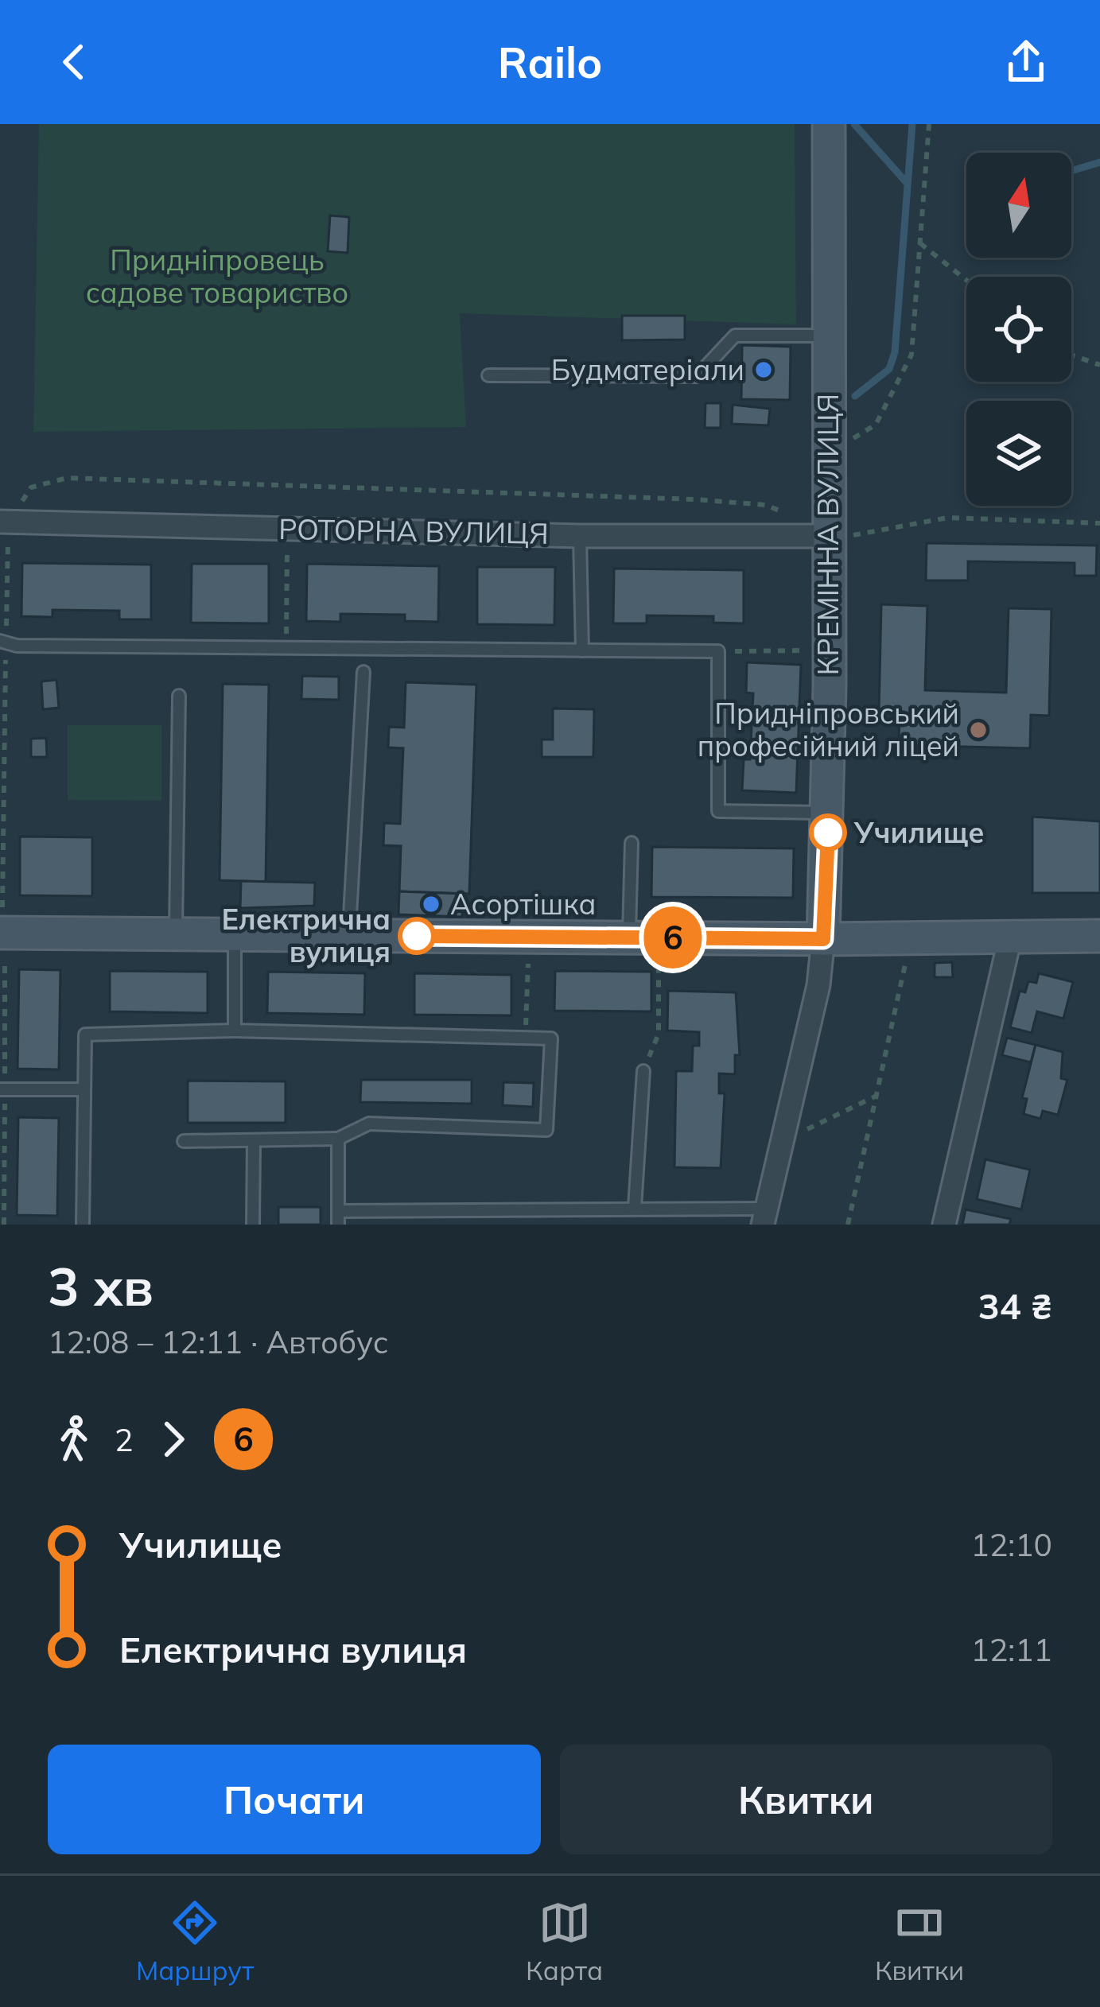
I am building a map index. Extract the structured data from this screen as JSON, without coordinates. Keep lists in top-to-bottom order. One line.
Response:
{"streets":{"street":["РОТОРНА ВУЛИЦЯ","КРЕМІННА ВУЛИЦЯ"]},"crossings":[["РОТОРНА ВУЛИЦЯ","КРЕМІННА ВУЛИЦЯ"]],"parks":["Придніпровець садове товариство"],"places":["Будматеріали","Придніпровський професійний ліцей","Училище","Асортішка","Електрична вулиця"],"lines":["bus line 6"],"north":"top","page":{"header":"Railo","on_map":"6","heading":["3 хв","12:08 – 12:11 · Автобус","34 ₴"],"legs":["2","6"],"list":[{"name":"Училище","value":"12:10"},{"name":"Електрична вулиця","value":"12:11"}],"buttons":["Почати","Квитки"],"tabs":["Маршрут","Карта","Квитки"]}}
